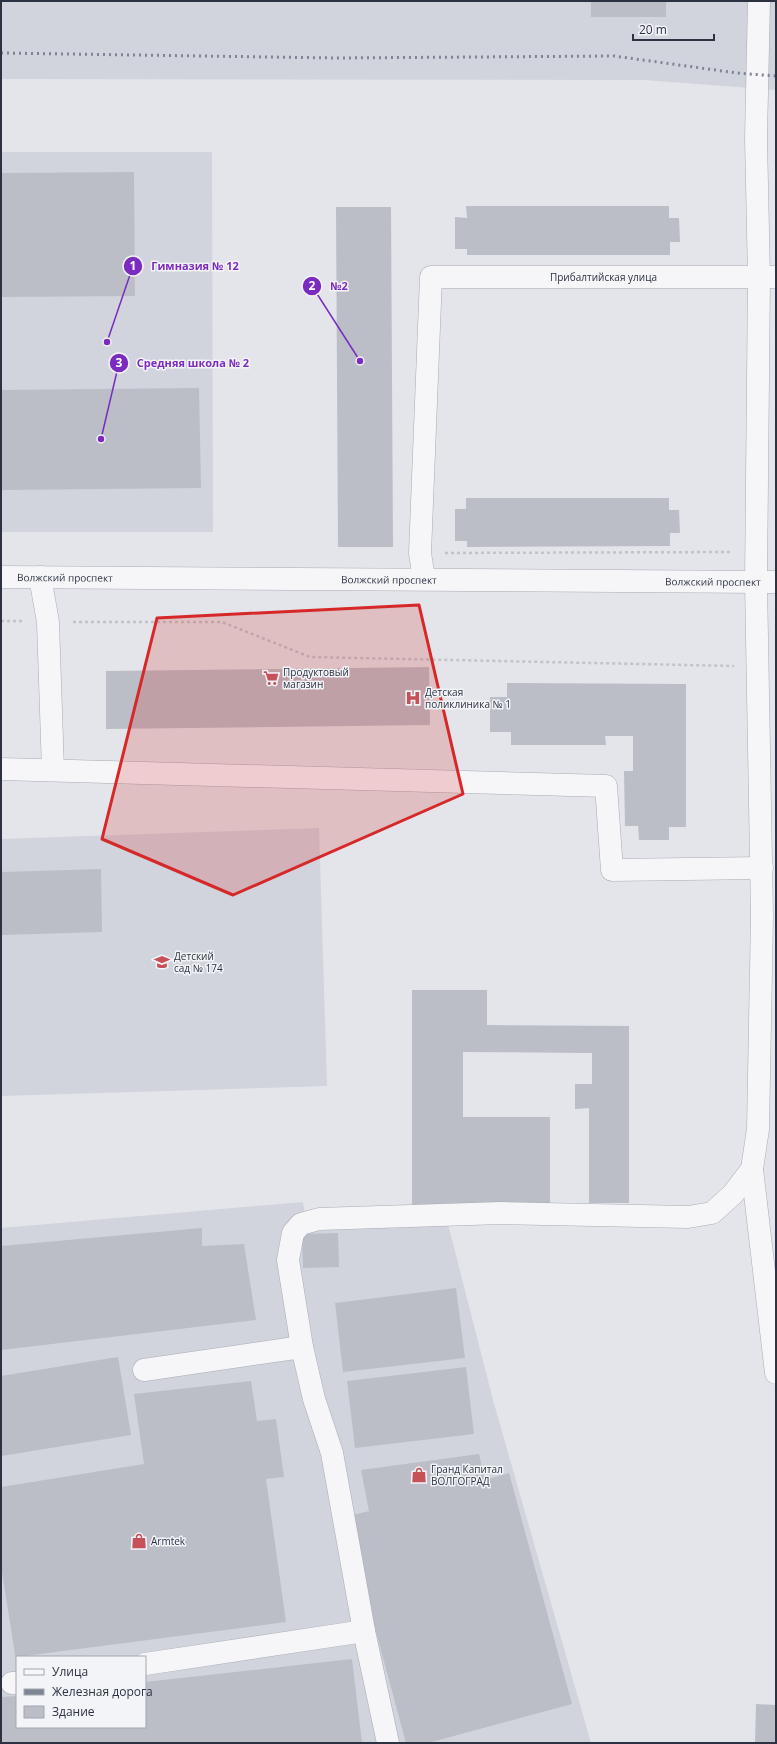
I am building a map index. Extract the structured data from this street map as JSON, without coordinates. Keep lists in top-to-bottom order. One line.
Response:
{"streets":{"street":["Прибалтийская улица","Волжский проспект"]},"places":{"other":["Гимназия № 12","№2","Средняя школа № 2"],"supermarket":["Продуктовый магазин"],"hospital":["Детская поликлиника № 1"],"school or university":["Детский сад № 174"],"shop":["Гранд Капитал ВОЛГОГРАД","Armtek"]},"legend":["Улица","Железная дорога","Здание"],"scale_bar":"20 m"}
